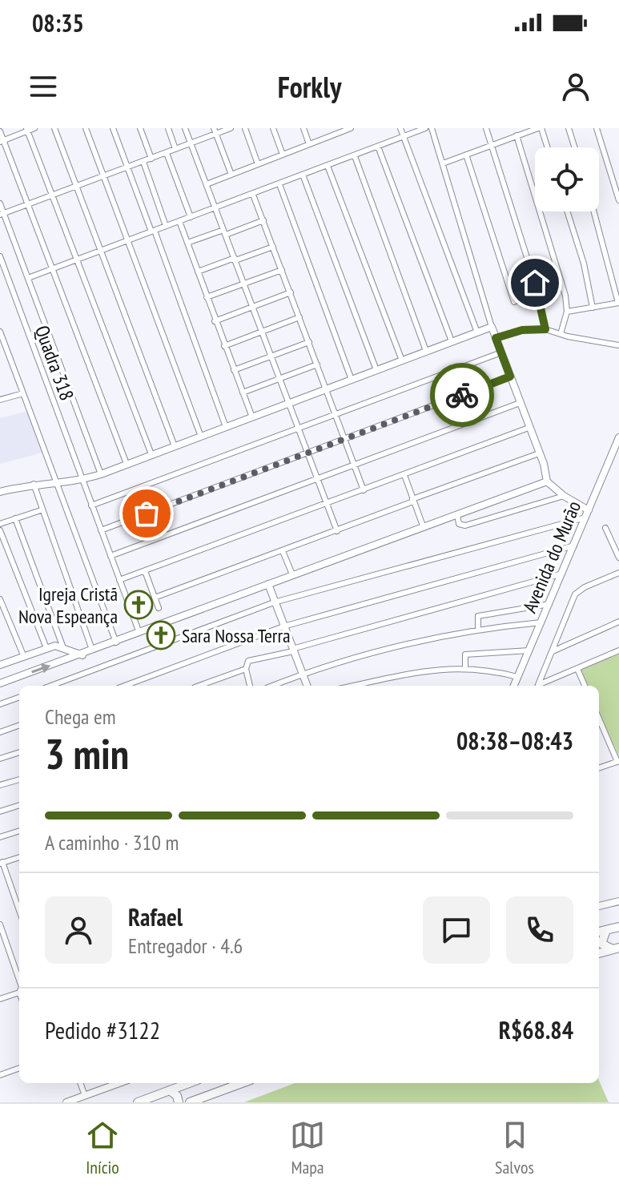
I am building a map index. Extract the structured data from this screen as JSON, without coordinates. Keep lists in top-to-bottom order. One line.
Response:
{"streets":{"street":["Quadra 318","Avenida do Murão"]},"places":{"church":["Igreja Cristã Nova Espeança","Sara Nossa Terra"]},"page":{"status":"08:35","header":"Forkly","heading":["3 min","Chega em","08:38–08:43"],"panel":["Rafael","Entregador · 4.6","Pedido #3122","R$68.84"],"bar":"A caminho · 310 m","tabs":["Início","Mapa","Salvos"]}}
